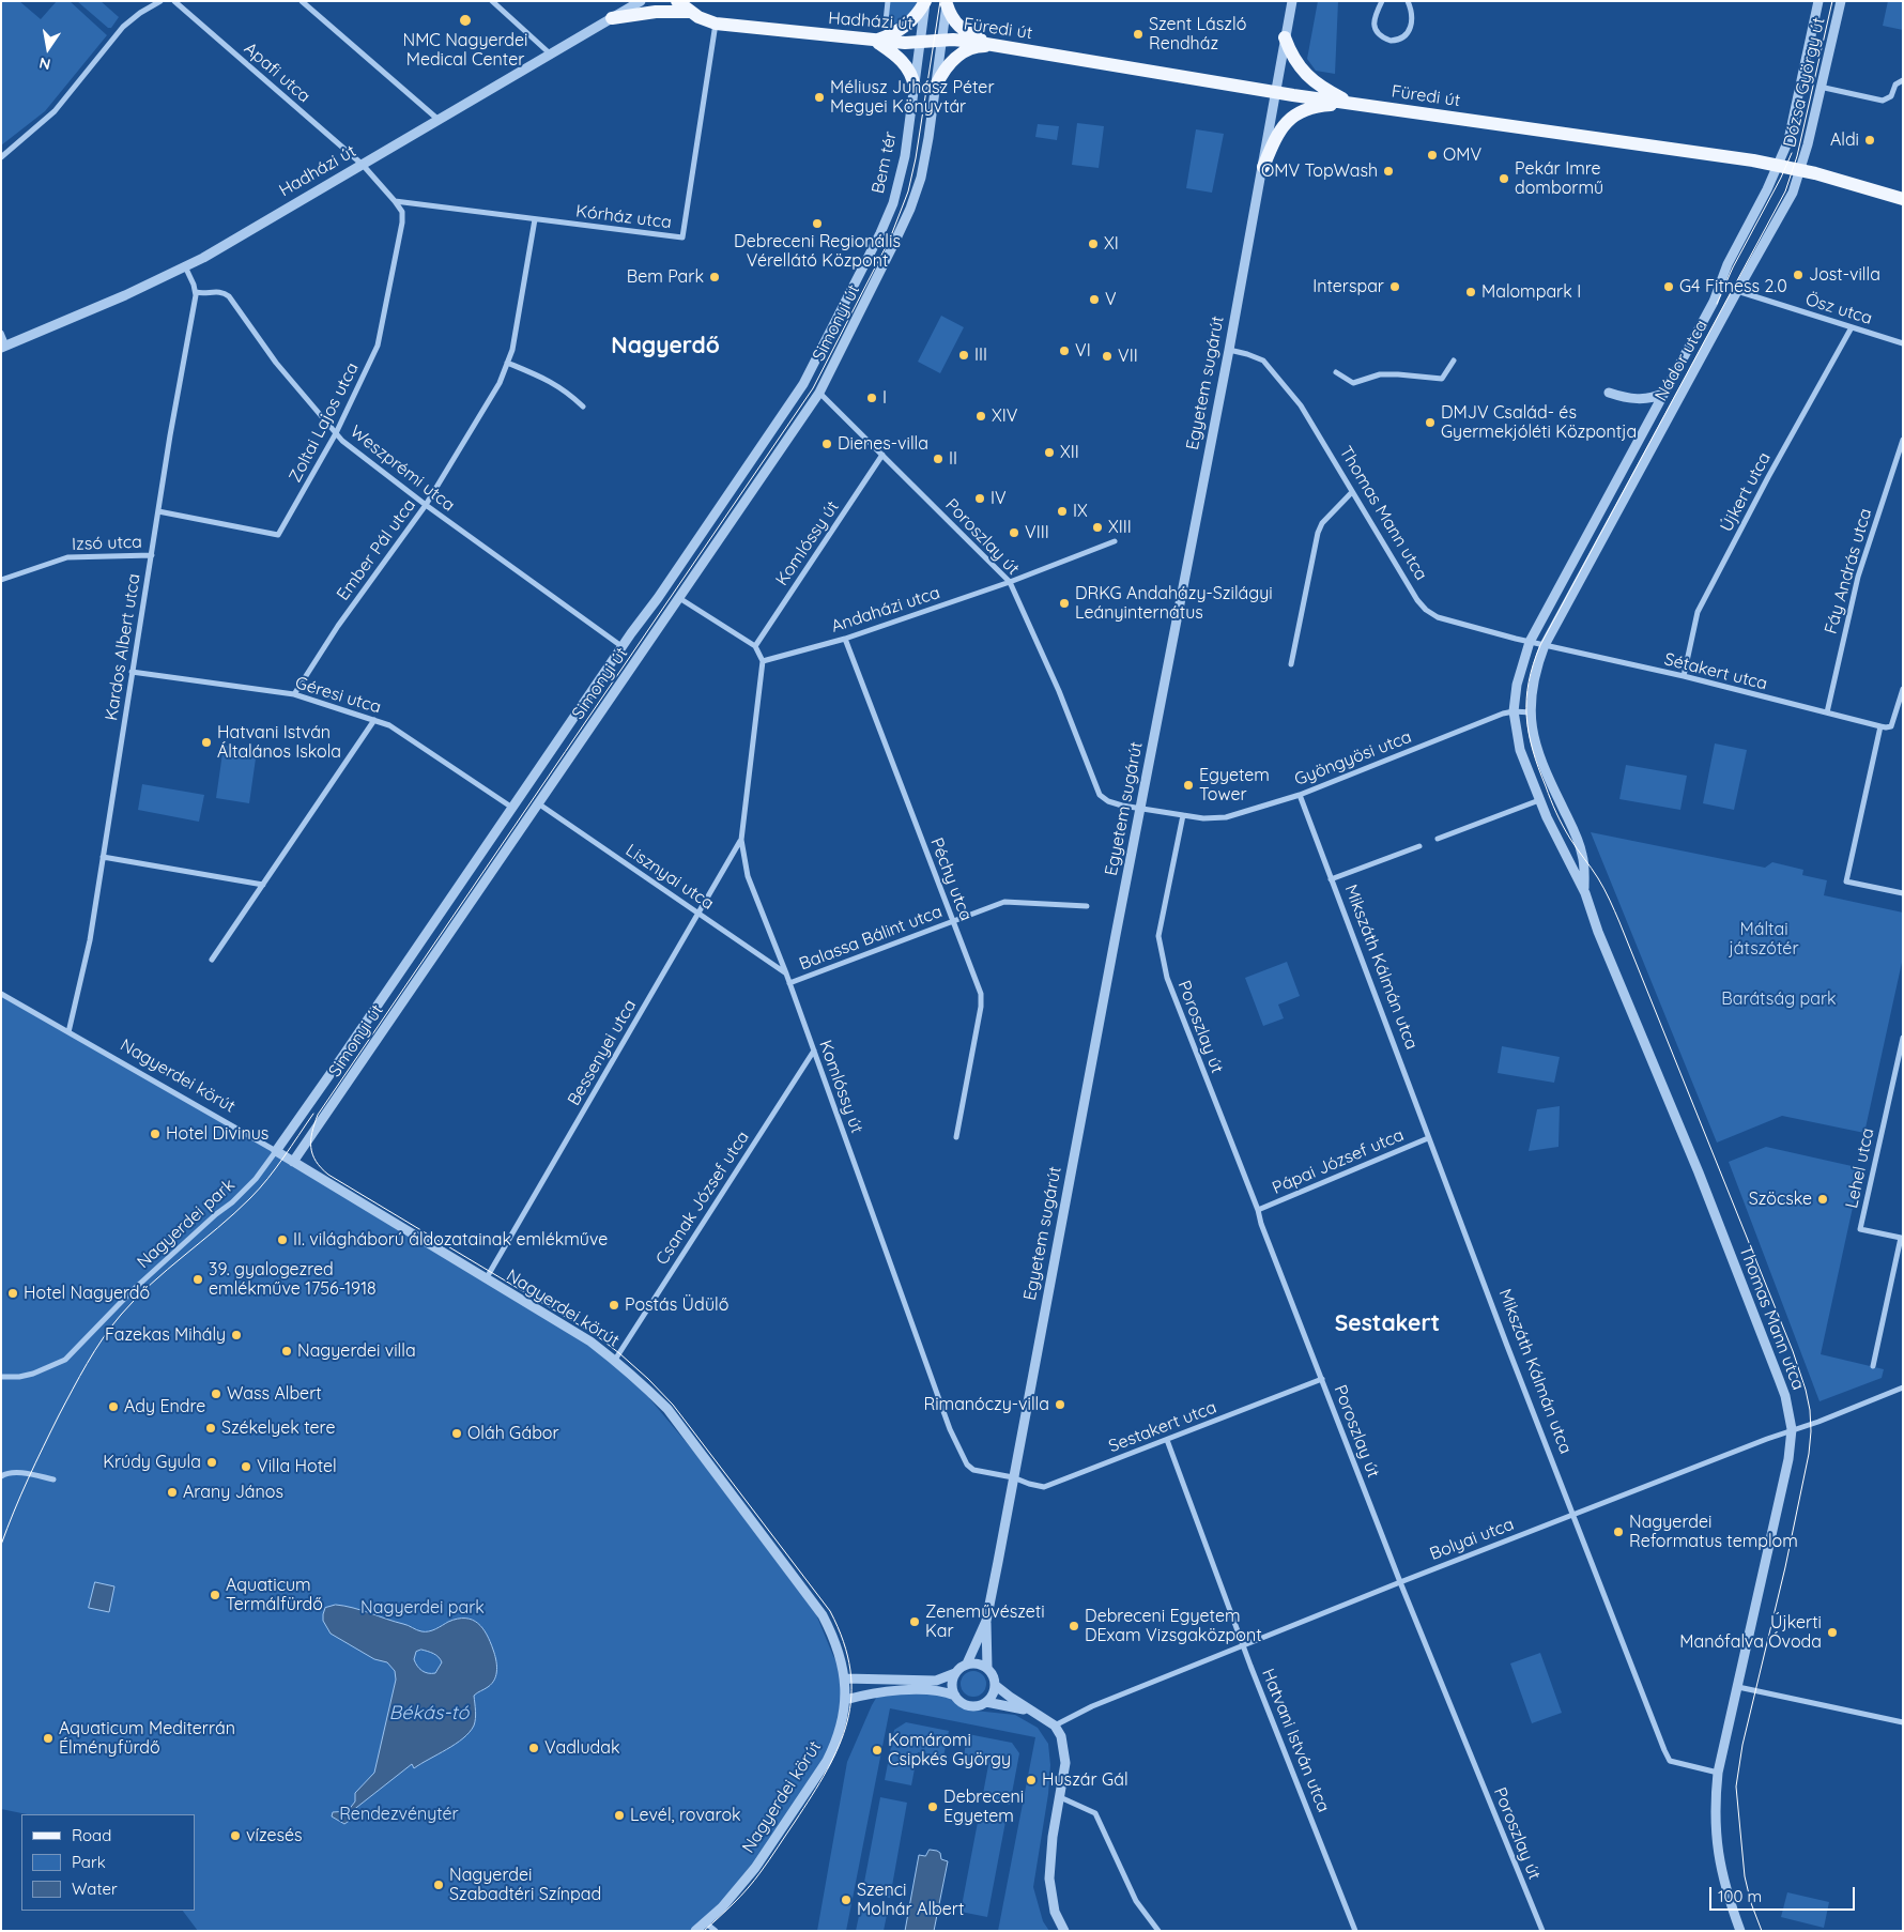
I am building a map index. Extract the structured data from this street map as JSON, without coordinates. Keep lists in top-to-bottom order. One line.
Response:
{"streets":{"main road":["Hadházi út","Füredi út"],"street":["Apafi utca","Dózsa György út","Bem tér","Kórház utca","Ösz utca","Simonyi út","Nádor utca","Egyetem sugárút","Zoltai Lajos utca","Weszprémi utca","Újkert utca","Thomas Mann utca","Poroszlay út","Izsó utca","Komlóssy út","Ember Pál utca","Fáy András utca","Andaházi utca","Kardos Albert utca","Sétakert utca","Géresi utca","Gyöngyösi utca","Lisznyai utca","Péchy utca","Balassa Bálint utca","Mikszáth Kálmán utca","Bessenyei utca","Nagyerdei körút","Pápai József utca","Lehel utca","Csanak József utca","Nagyerdei park","Sestakert utca","Bolyai utca","Hatvani István utca"]},"crossings":[["Hadházi út","Füredi út"],["Hadházi út","Apafi utca"],["Hadházi út","Bem tér"],["Hadházi út","Kórház utca"],["Füredi út","Dózsa György út"],["Füredi út","Bem tér"],["Füredi út","Nádor utca"],["Füredi út","Egyetem sugárút"],["Dózsa György út","Nádor utca"],["Bem tér","Simonyi út"],["Kórház utca","Zoltai Lajos utca"],["Kórház utca","Ember Pál utca"],["Ösz utca","Nádor utca"],["Ösz utca","Újkert utca"],["Simonyi út","Weszprémi utca"],["Simonyi út","Poroszlay út"],["Simonyi út","Géresi utca"],["Simonyi út","Lisznyai utca"],["Simonyi út","Nagyerdei körút"],["Simonyi út","Nagyerdei park"],["Nádor utca","Thomas Mann utca"],["Nádor utca","Sétakert utca"],["Nádor utca","Gyöngyösi utca"],["Egyetem sugárút","Thomas Mann utca"],["Egyetem sugárút","Komlóssy út"],["Egyetem sugárút","Gyöngyösi utca"],["Egyetem sugárút","Sestakert utca"],["Zoltai Lajos utca","Weszprémi utca"],["Zoltai Lajos utca","Kardos Albert utca"],["Weszprémi utca","Ember Pál utca"],["Weszprémi utca","Kardos Albert utca"],["Újkert utca","Sétakert utca"],["Thomas Mann utca","Sétakert utca"],["Thomas Mann utca","Gyöngyösi utca"],["Thomas Mann utca","Mikszáth Kálmán utca"],["Thomas Mann utca","Bolyai utca"],["Poroszlay út","Komlóssy út"],["Poroszlay út","Andaházi utca"],["Poroszlay út","Gyöngyösi utca"],["Poroszlay út","Pápai József utca"],["Poroszlay út","Sestakert utca"],["Poroszlay út","Bolyai utca"],["Izsó utca","Kardos Albert utca"],["Komlóssy út","Andaházi utca"],["Komlóssy út","Lisznyai utca"],["Komlóssy út","Balassa Bálint utca"],["Komlóssy út","Bessenyei utca"],["Komlóssy út","Csanak József utca"],["Komlóssy út","Sestakert utca"],["Ember Pál utca","Géresi utca"],["Fáy András utca","Sétakert utca"],["Andaházi utca","Péchy utca"],["Kardos Albert utca","Géresi utca"],["Kardos Albert utca","Nagyerdei körút"],["Gyöngyösi utca","Mikszáth Kálmán utca"],["Lisznyai utca","Bessenyei utca"],["Péchy utca","Balassa Bálint utca"],["Mikszáth Kálmán utca","Pápai József utca"],["Mikszáth Kálmán utca","Bolyai utca"],["Bessenyei utca","Nagyerdei körút"],["Nagyerdei körút","Csanak József utca"],["Nagyerdei körút","Nagyerdei park"],["Sestakert utca","Hatvani István utca"],["Bolyai utca","Hatvani István utca"]],"districts":["Nagyerdő","Sestakert"],"water":["Békás-tó"],"parks":["Máltai játszótér","Barátság park","Nagyerdei park","Rendezvénytér"],"places":["NMC Nagyerdei Medical Center","Szent László Rendház","Méliusz Juhász Péter Megyei Könyvtár","Aldi","OMV","OMV TopWash","Pekár Imre dombormű","Debreceni Regionális Vérellátó Központ","XI","Jost-villa","Bem Park","Interspar","G4 Fitness 2.0","Malompark I","V","VI","III","VII","I","XIV","DMJV Család- és Gyermekjóléti Központja","Dienes-villa","XII","II","IV","IX","XIII","VIII","DRKG Andaházy-Szilágyi Leányinternátus","Hatvani István Általános Iskola","Egyetem Tower","Hotel Divinus","Szöcske","II. világháború áldozatainak emlékműve","39. gyalogezred emlékműve 1756-1918","Hotel Nagyerdő","Postás Üdülő","Fazekas Mihály","Nagyerdei villa","Wass Albert","Rimanóczy-villa","Ady Endre","Székelyek tere","Oláh Gábor","Krúdy Gyula","Villa Hotel","Arany János","Nagyerdei Reformatus templom","Aquaticum Termálfürdő","Zeneművészeti Kar","Debreceni Egyetem DExam Vizsgaközpont","Újkerti Manófalva Óvoda","Aquaticum Mediterrán Élményfürdő","Vadludak","Komáromi Csipkés György","Huszár Gál","Debreceni Egyetem","Levél, rovarok","vízesés","Nagyerdei Szabadtéri Színpad","Szenci Molnár Albert"],"legend":["Road","Park","Water"],"scale_bar":"100 m","north":"bottom"}
